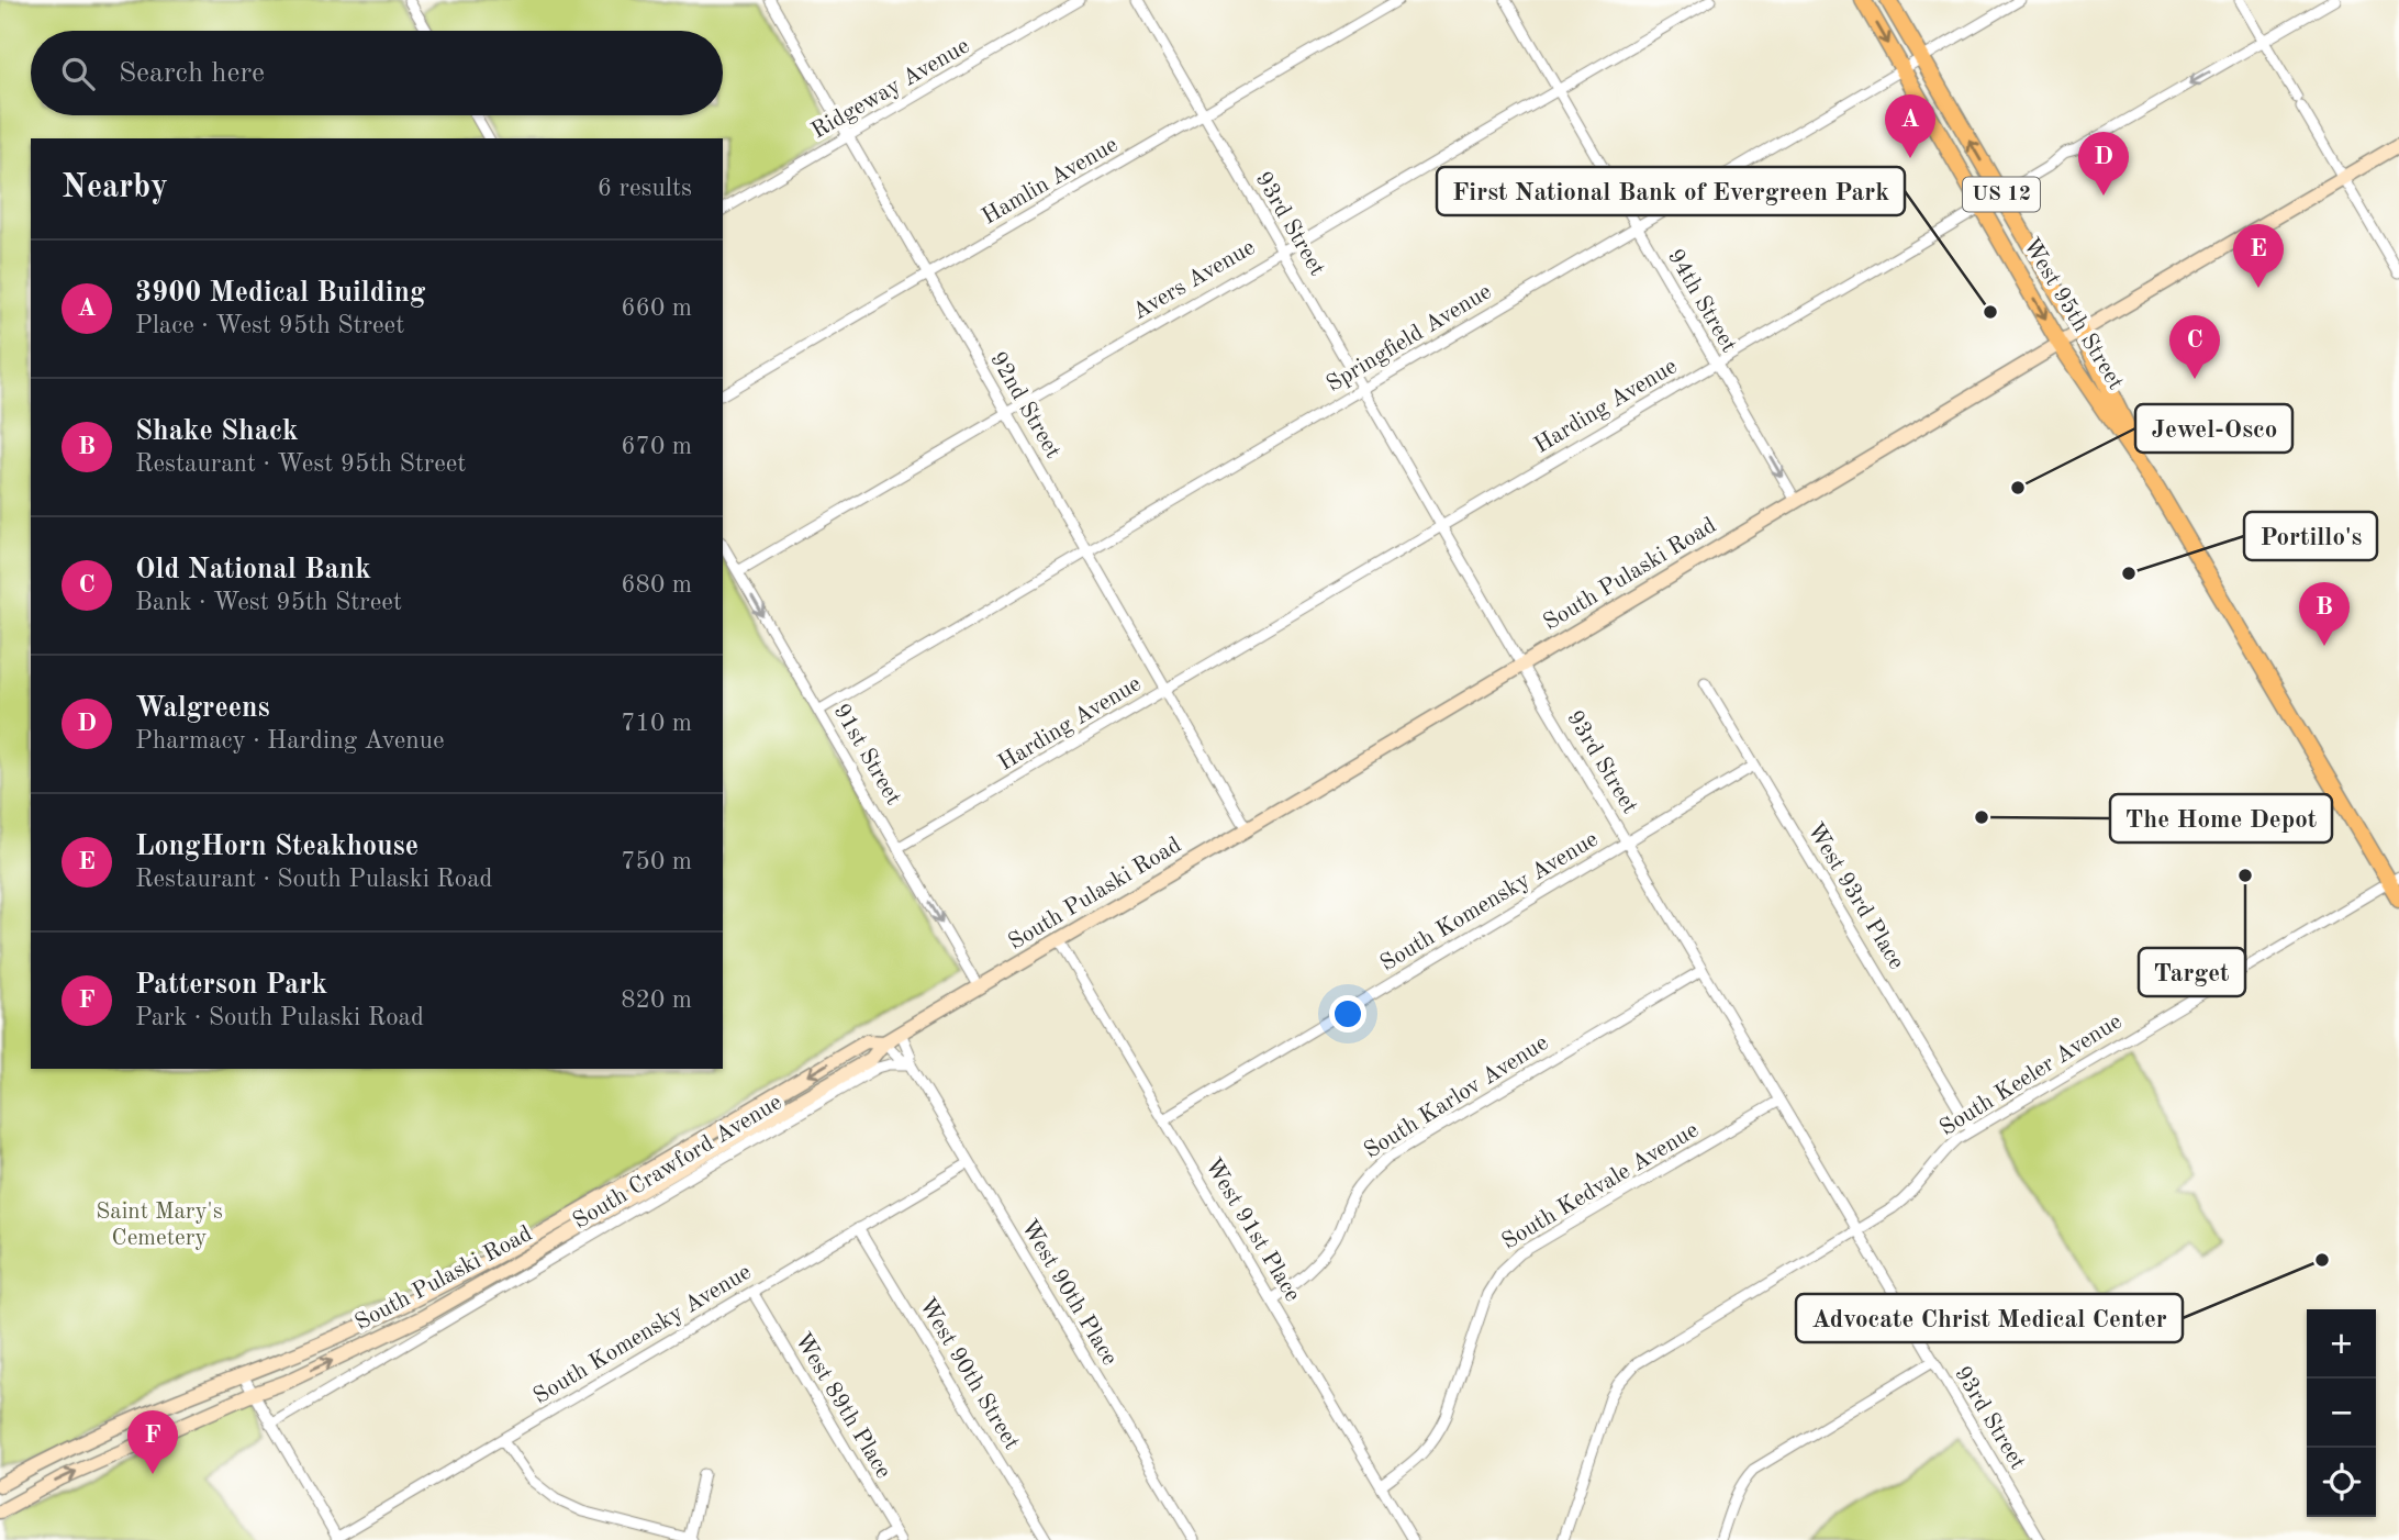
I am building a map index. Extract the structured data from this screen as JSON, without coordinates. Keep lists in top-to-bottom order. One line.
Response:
{"streets":{"main road":["US 12","West 95th Street","South Pulaski Road"],"street":["Ridgeway Avenue","Hamlin Avenue","93rd Street","Avers Avenue","94th Street","Springfield Avenue","92nd Street","Harding Avenue","91st Street","West 93rd Place","South Komensky Avenue","South Keeler Avenue","South Karlov Avenue","South Crawford Avenue","South Kedvale Avenue","West 91st Place","West 90th Place","West 90th Street","West 89th Place"]},"crossings":[["Ridgeway Avenue","92nd Street"],["Hamlin Avenue","93rd Street"],["Hamlin Avenue","92nd Street"],["93rd Street","Avers Avenue"],["93rd Street","Springfield Avenue"],["93rd Street","Harding Avenue"],["93rd Street","South Pulaski Road"],["93rd Street","South Komensky Avenue"],["93rd Street","South Keeler Avenue"],["93rd Street","South Karlov Avenue"],["93rd Street","South Kedvale Avenue"],["Avers Avenue","94th Street"],["Avers Avenue","92nd Street"],["Avers Avenue","91st Street"],["94th Street","Springfield Avenue"],["94th Street","Harding Avenue"],["94th Street","South Pulaski Road"],["West 95th Street","Springfield Avenue"],["West 95th Street","Harding Avenue"],["West 95th Street","South Pulaski Road"],["West 95th Street","South Keeler Avenue"],["Springfield Avenue","92nd Street"],["Springfield Avenue","91st Street"],["92nd Street","Harding Avenue"],["92nd Street","South Pulaski Road"],["Harding Avenue","91st Street"],["South Pulaski Road","91st Street"],["South Pulaski Road","West 91st Place"],["South Pulaski Road","West 90th Place"],["West 93rd Place","South Komensky Avenue"],["West 93rd Place","South Keeler Avenue"],["South Komensky Avenue","West 91st Place"],["South Komensky Avenue","West 90th Place"],["South Komensky Avenue","West 90th Street"],["South Komensky Avenue","West 89th Place"],["South Karlov Avenue","West 91st Place"],["South Crawford Avenue","West 90th Place"],["South Kedvale Avenue","West 91st Place"]],"one_way":["91st Street"],"parks":["Saint Mary's Cemetery"],"places":["First National Bank of Evergreen Park","Jewel-Osco","Portillo's","The Home Depot","Target","Advocate Christ Medical Center"],"page":{"search":"Search here","pins":["A","D","E","C","B","F"],"heading":["Nearby","6 results"],"list":[{"mark":"A","name":"3900 Medical Building","note":"Place · West 95th Street","value":"660 m"},{"mark":"B","name":"Shake Shack","note":"Restaurant · West 95th Street","value":"670 m"},{"mark":"C","name":"Old National Bank","note":"Bank · West 95th Street","value":"680 m"},{"mark":"D","name":"Walgreens","note":"Pharmacy · Harding Avenue","value":"710 m"},{"mark":"E","name":"LongHorn Steakhouse","note":"Restaurant · South Pulaski Road","value":"750 m"},{"mark":"F","name":"Patterson Park","note":"Park · South Pulaski Road","value":"820 m"}],"map_buttons":["+","−"]}}
